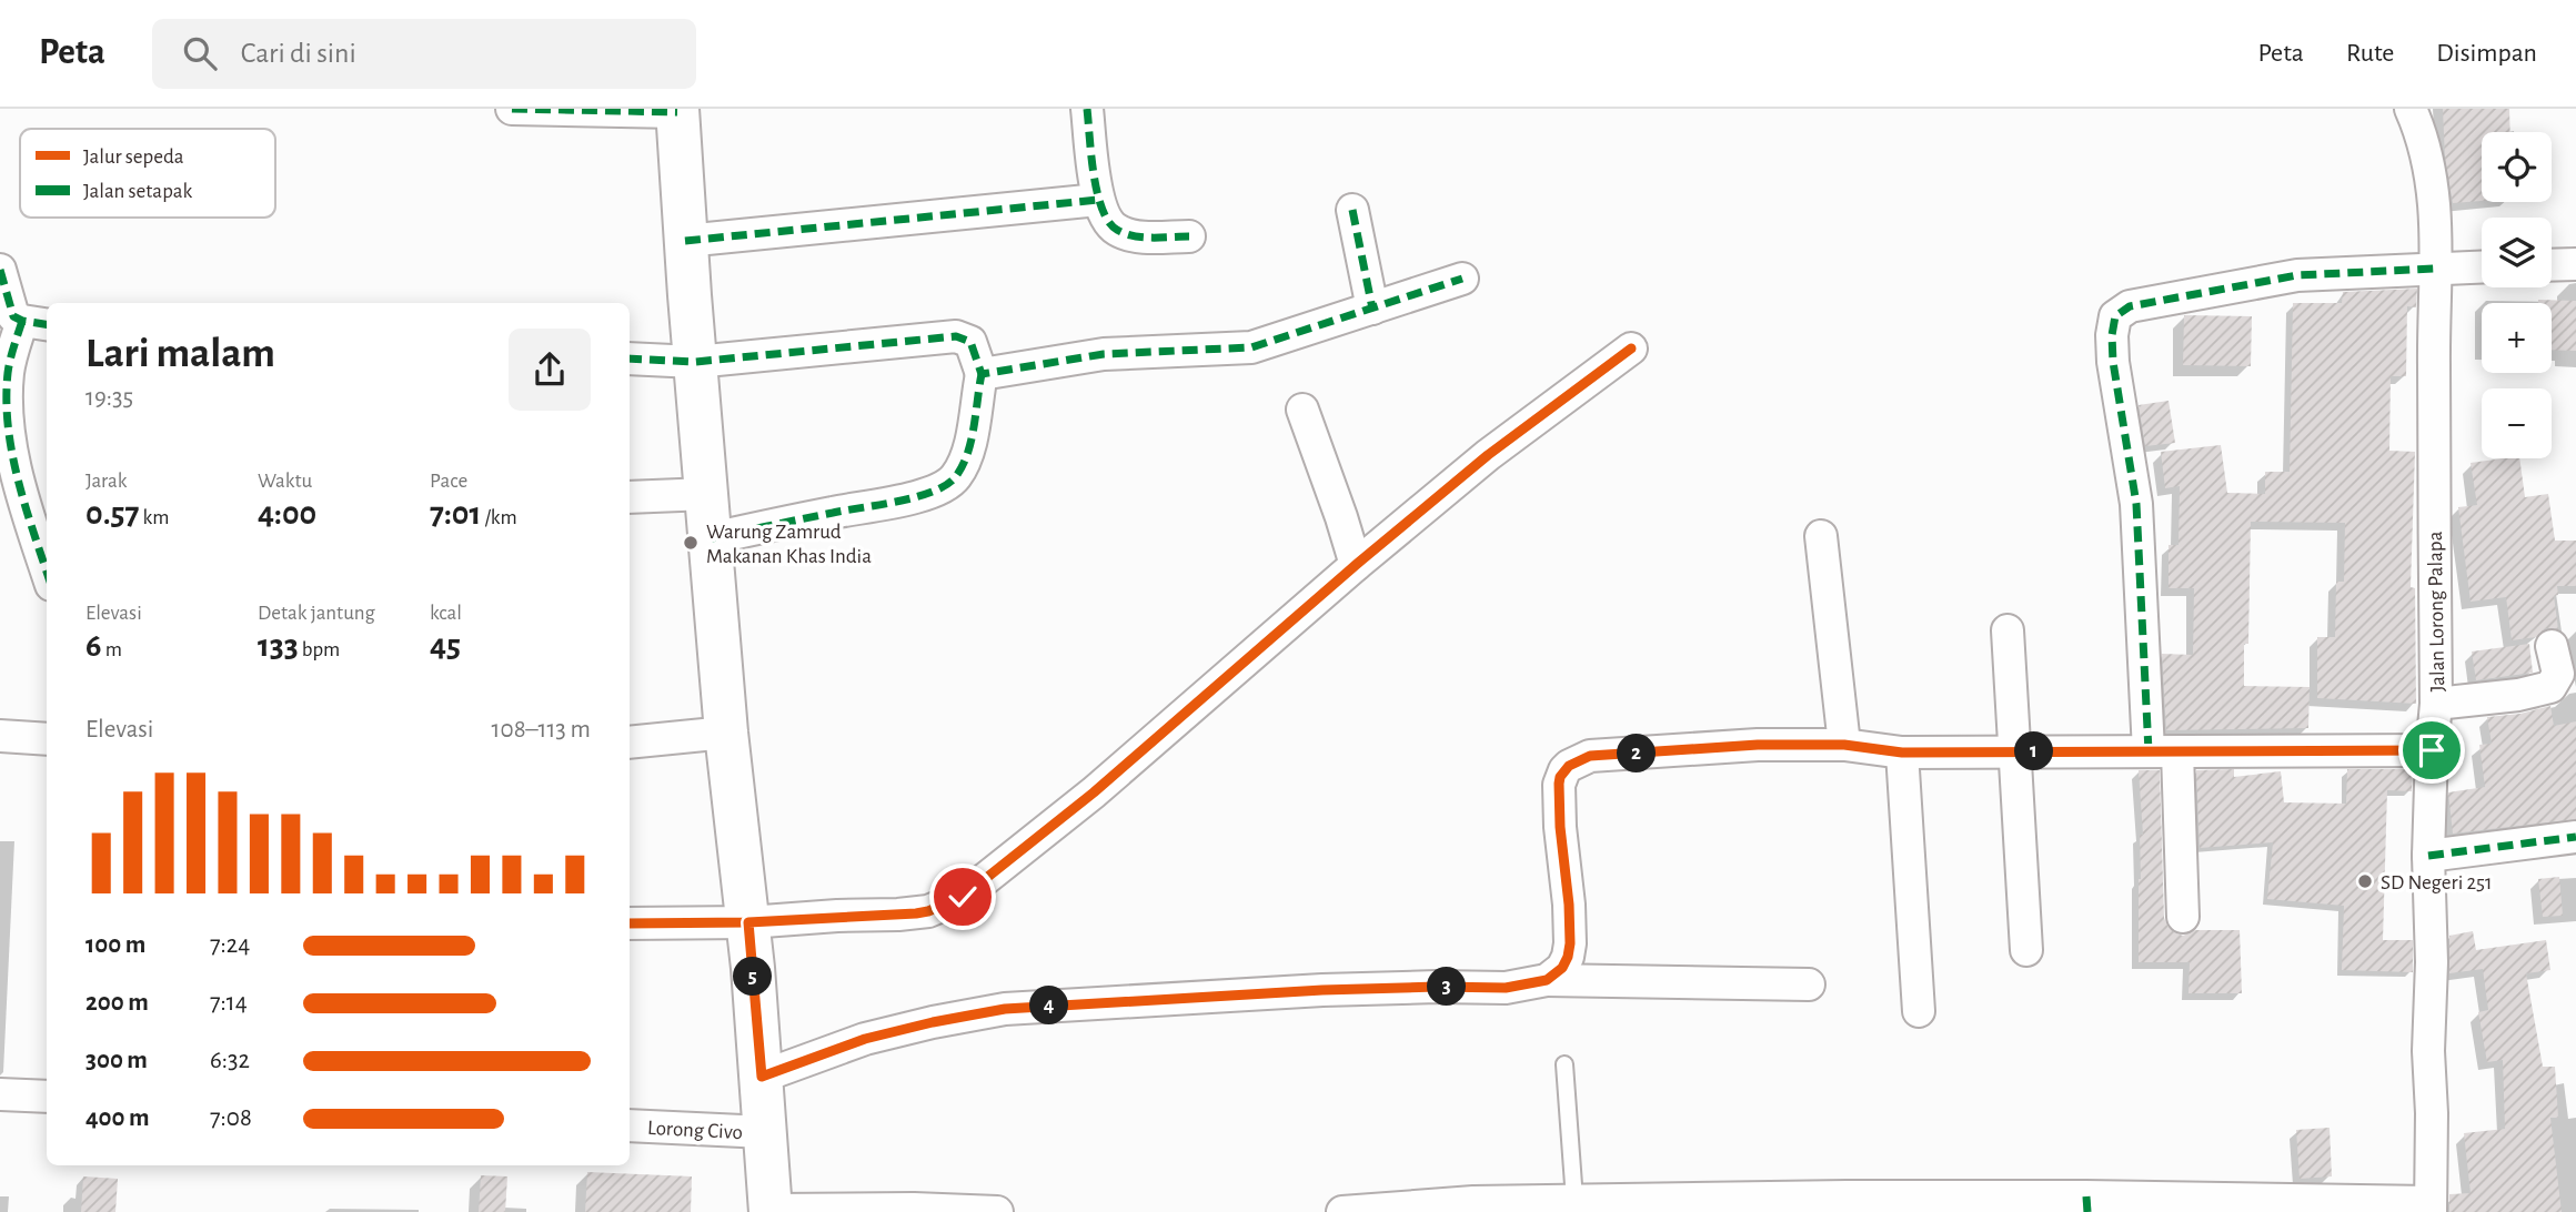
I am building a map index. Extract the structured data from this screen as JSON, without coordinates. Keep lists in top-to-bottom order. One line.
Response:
{"streets":{"street":["Jalan Lorong Palapa","Lorong Civo"]},"places":["Warung Zamrud Makanan Khas India","SD Negeri 251"],"legend":["Jalur sepeda","Jalan setapak"],"page":{"header":"Peta","search":"Cari di sini","nav":["Peta","Rute","Disimpan"],"map_buttons":["+","−"],"heading":["Lari malam","19:35"],"stats":[["Jarak","0.57 km"],["Waktu","4:00"],["Pace","7:01 /km"],["Elevasi","6 m"],["Detak jantung","133 bpm"],["kcal","45"]],"chart":["Elevasi","108–113 m"],"pins":["1","2","5","3","4"],"list":[{"name":"100 m","note":"7:24"},{"name":"200 m","note":"7:14"},{"name":"300 m","note":"6:32"},{"name":"400 m","note":"7:08"}]}}
